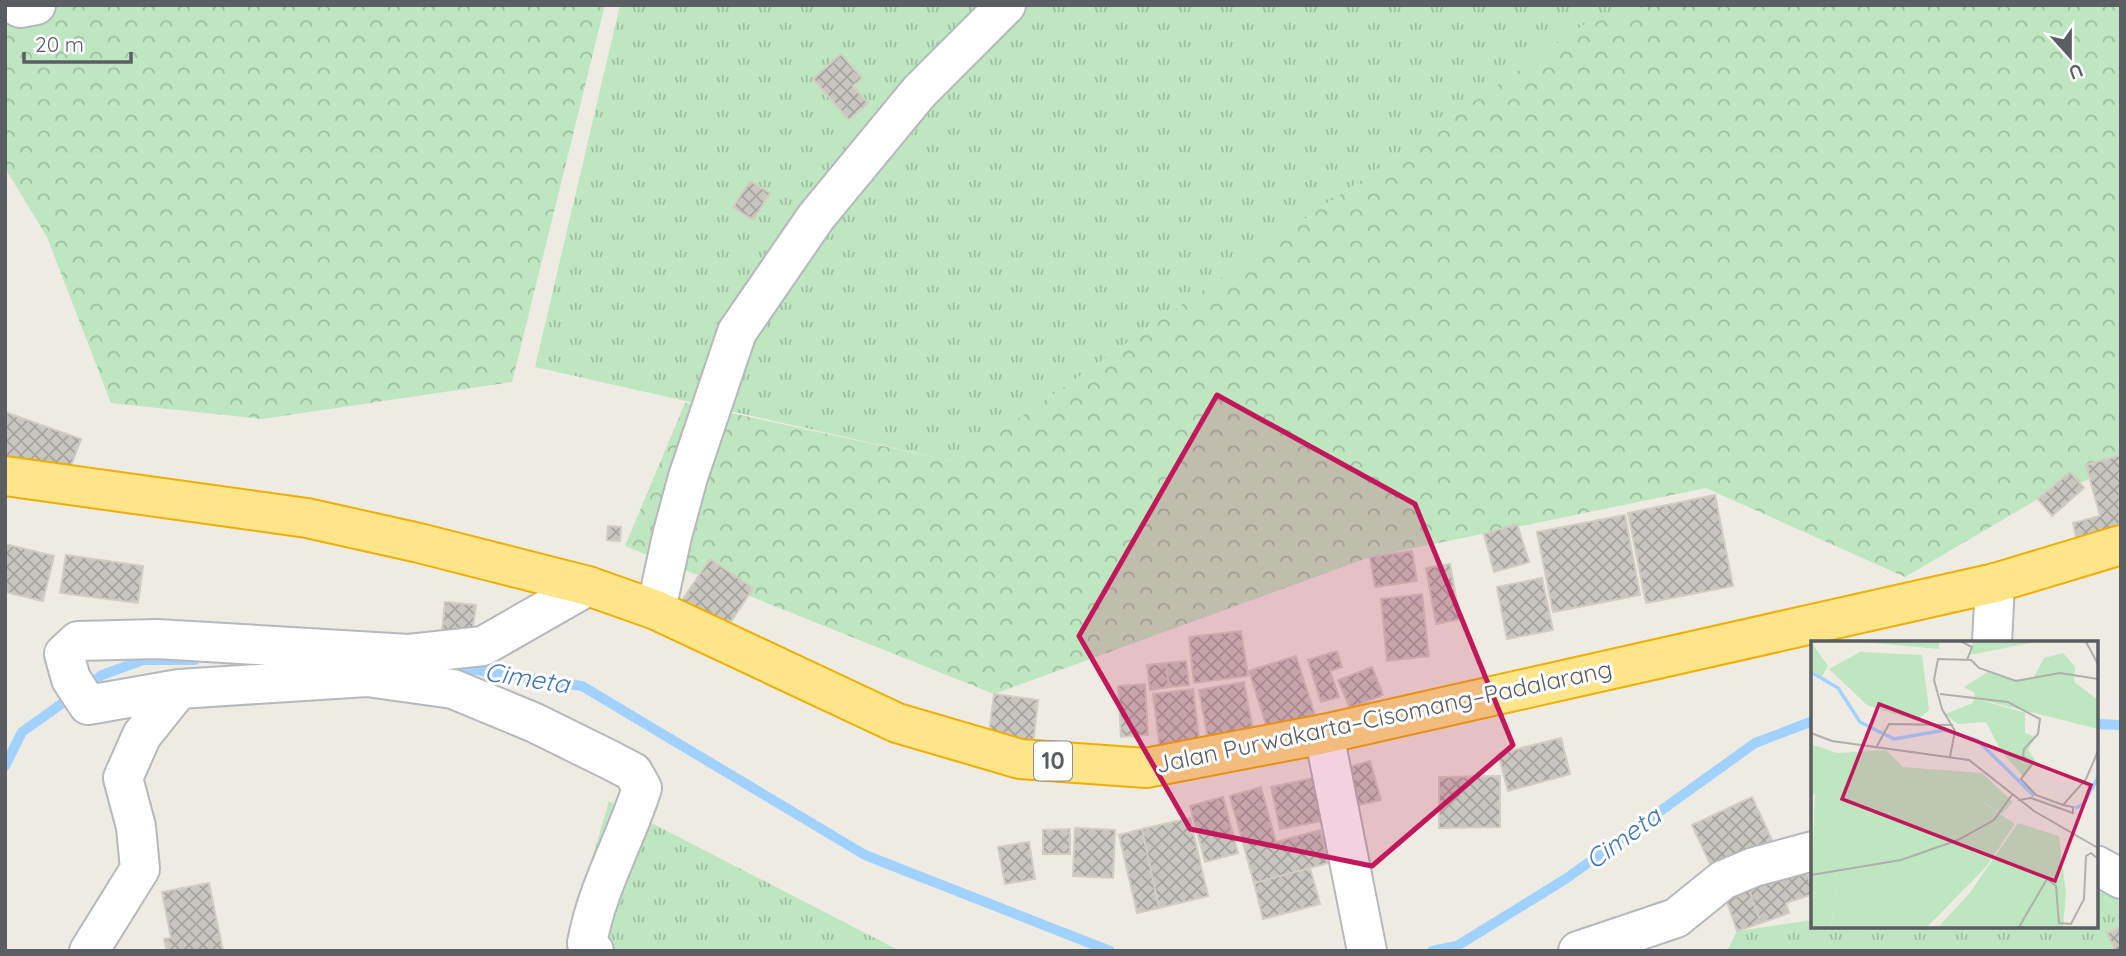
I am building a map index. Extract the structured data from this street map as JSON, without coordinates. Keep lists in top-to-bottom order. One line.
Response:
{"streets":{"highway":["Jalan Purwakarta–Cisomang–Padalarang","10"]},"water":["Cimeta"],"scale_bar":"20 m","north":"bottom"}
